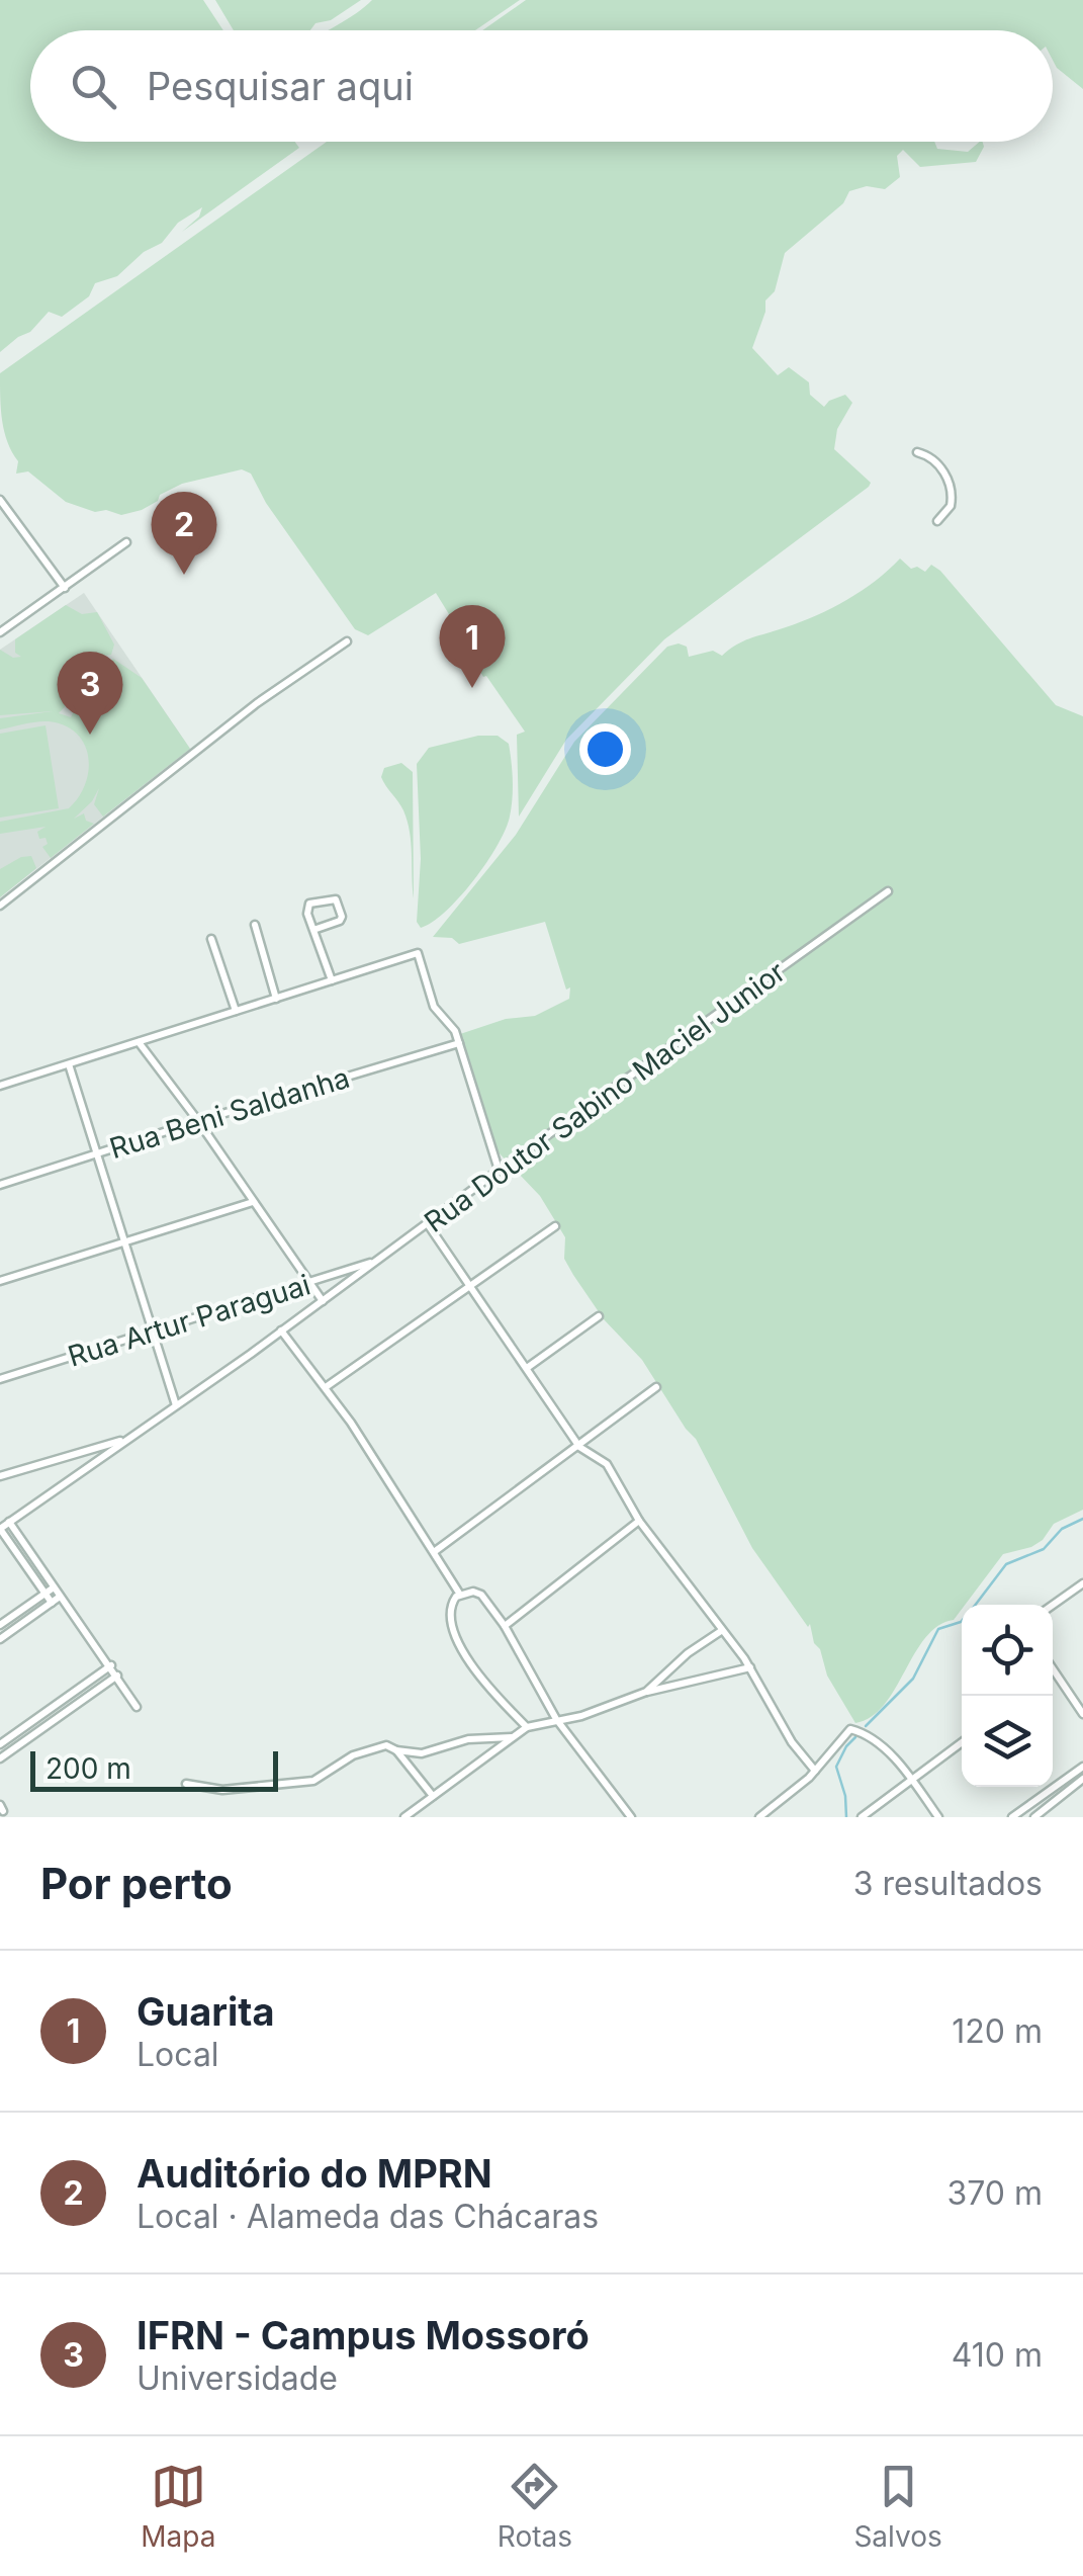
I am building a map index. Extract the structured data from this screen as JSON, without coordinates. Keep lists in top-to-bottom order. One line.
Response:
{"streets":{"street":["Rua Doutor Sabino Maciel Junior","Rua Beni Saldanha","Rua Artur Paraguai"]},"crossings":[["Rua Doutor Sabino Maciel Junior","Rua Artur Paraguai"]],"scale_bar":"200 m","page":{"search":"Pesquisar aqui","pins":["2","1","3"],"scale":"200 m","heading":["Por perto","3 resultados"],"list":[{"mark":"1","name":"Guarita","note":"Local","value":"120 m"},{"mark":"2","name":"Auditório do MPRN","note":"Local · Alameda das Chácaras","value":"370 m"},{"mark":"3","name":"IFRN - Campus Mossoró","note":"Universidade","value":"410 m"}],"nav":["Mapa","Rotas","Salvos"]}}
